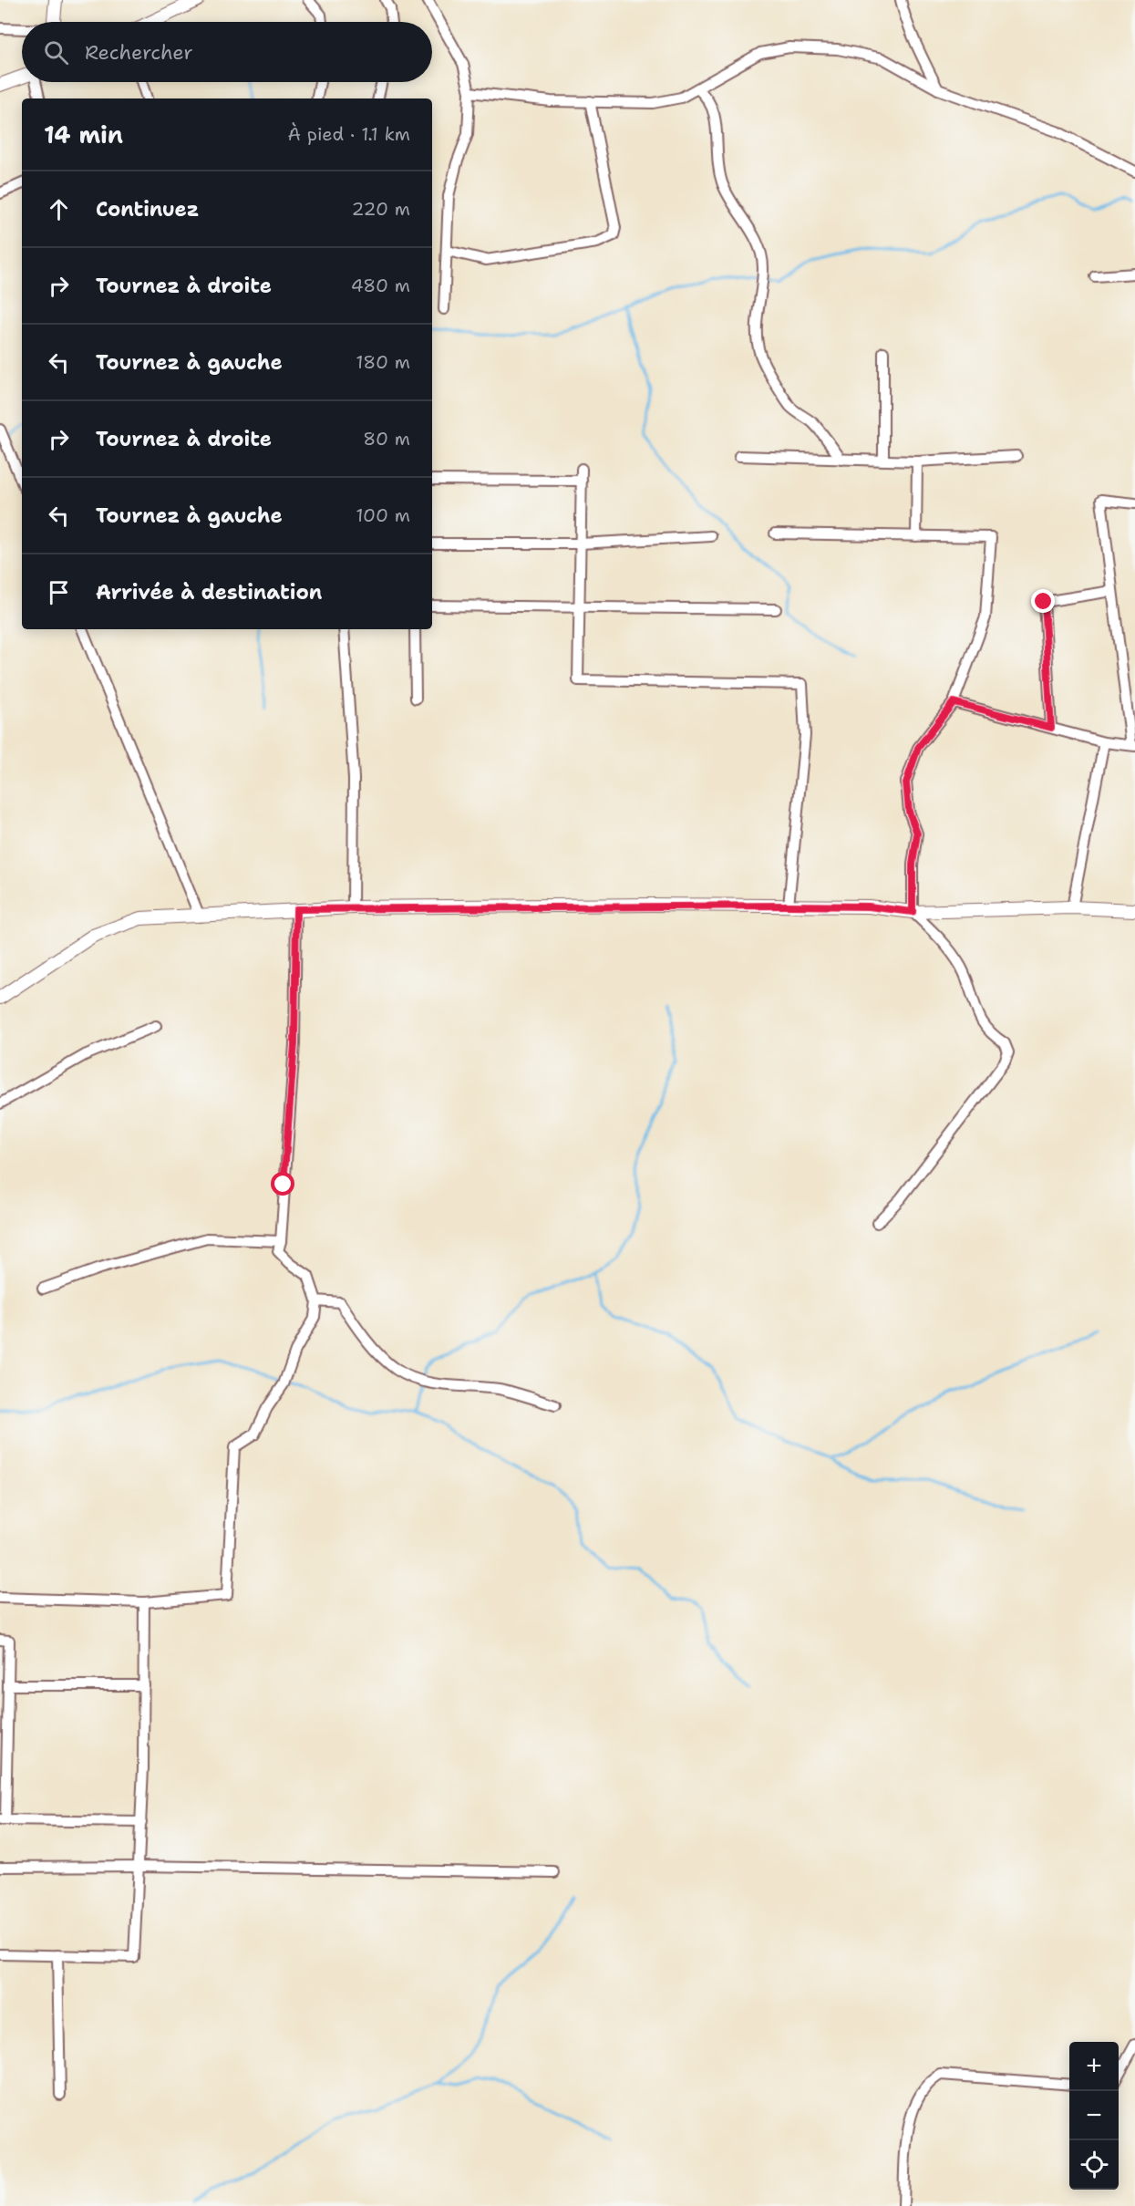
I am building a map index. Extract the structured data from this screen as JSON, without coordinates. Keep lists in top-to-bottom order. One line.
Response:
{"page":{"search":"Rechercher","heading":["14 min","À pied · 1.1 km"],"list":[["Continuez","220 m"],["Tournez à droite","480 m"],["Tournez à gauche","180 m"],["Tournez à droite","80 m"],["Tournez à gauche","100 m"],"Arrivée à destination"],"map_buttons":["+","−"]}}
